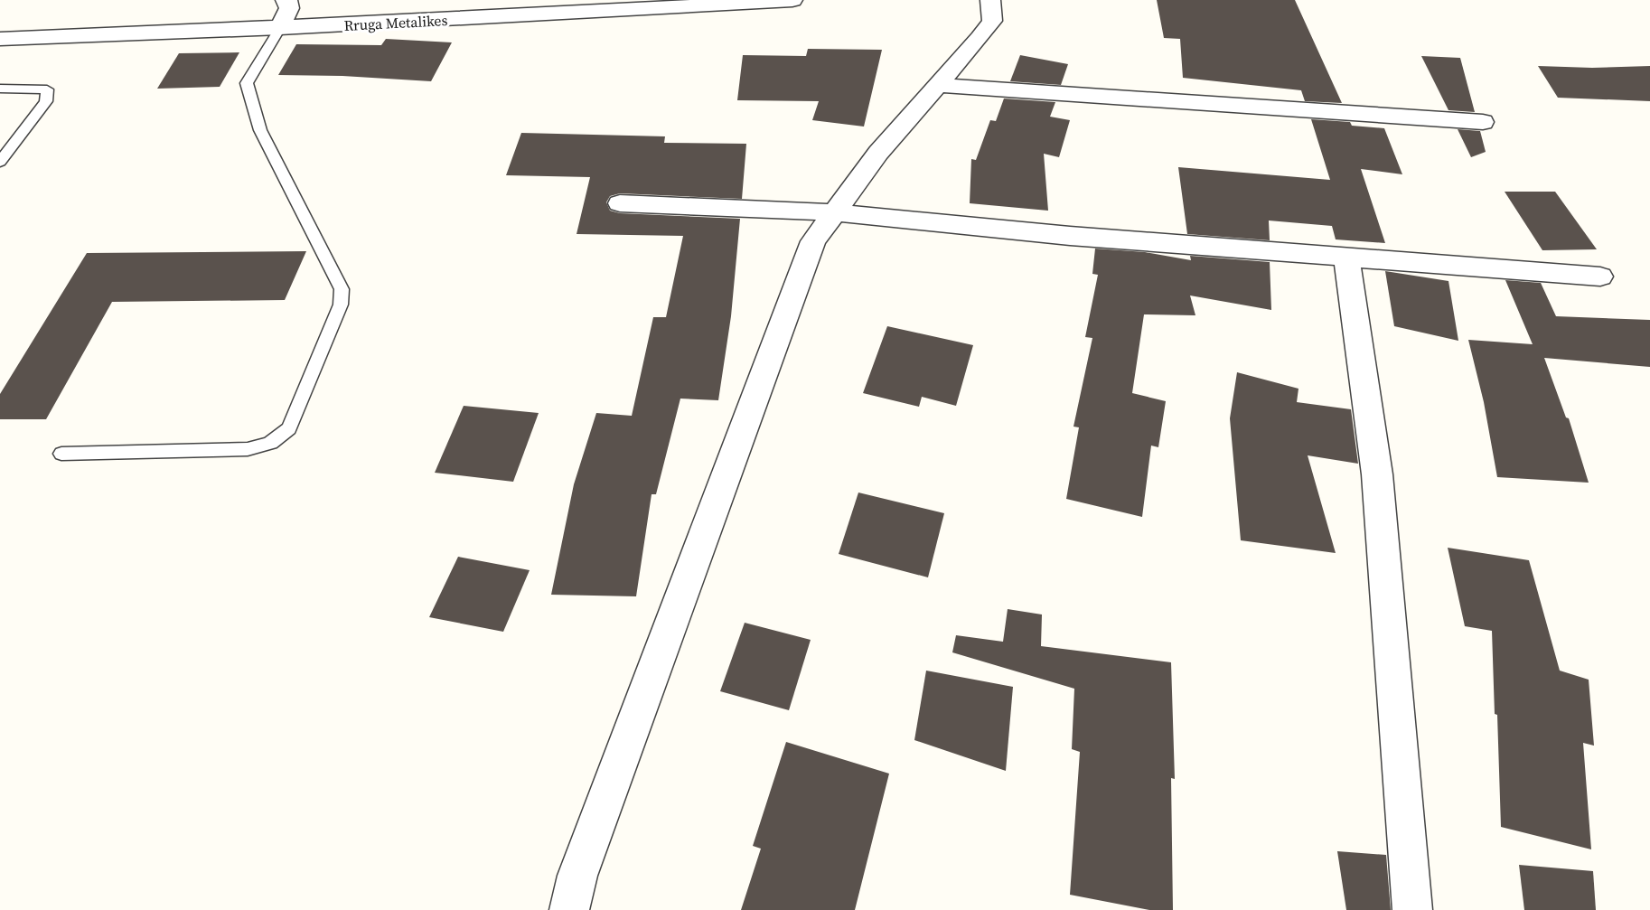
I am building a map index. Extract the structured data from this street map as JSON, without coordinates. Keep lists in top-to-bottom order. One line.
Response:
{"streets":{"street":["Rruga Metalikes"]}}
